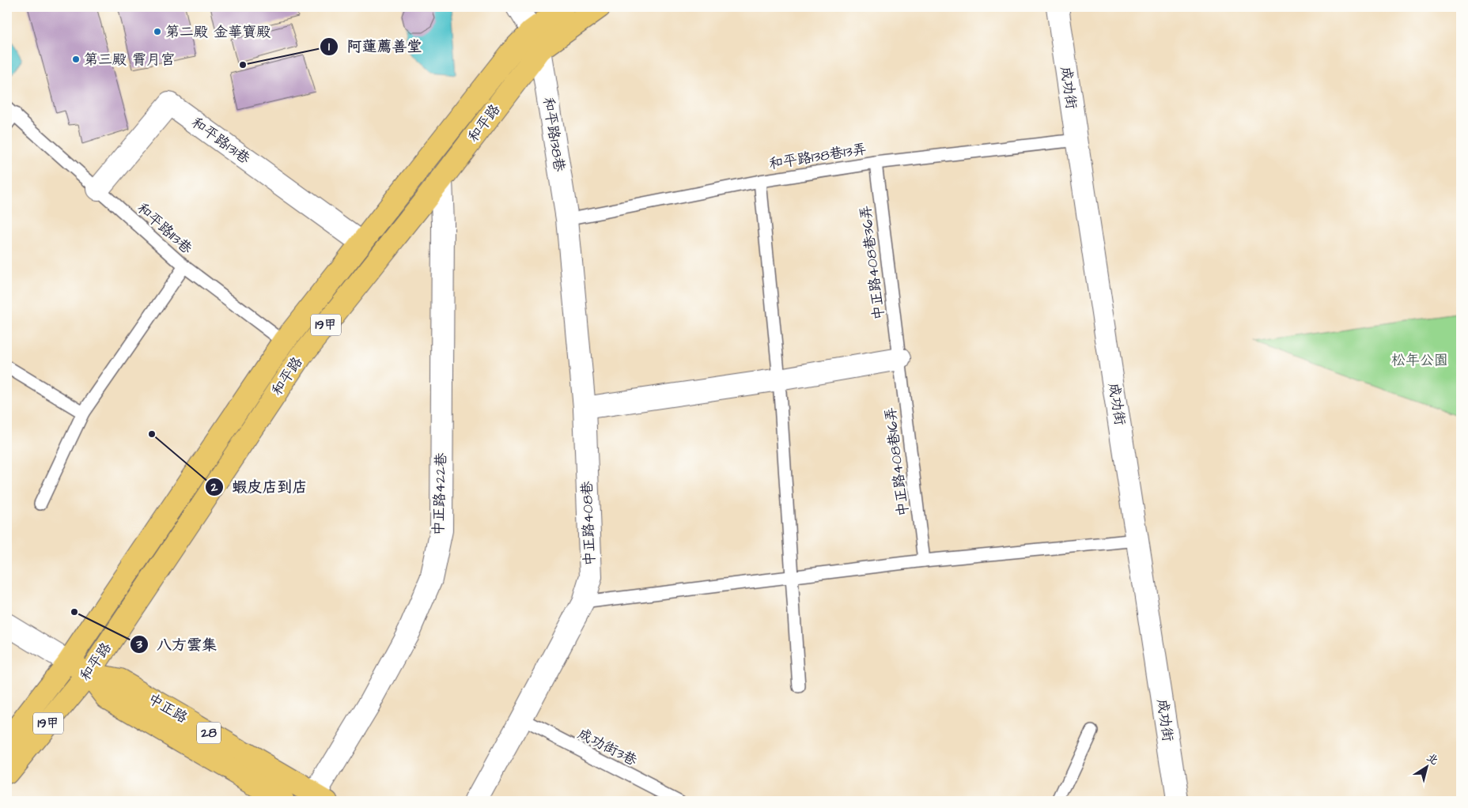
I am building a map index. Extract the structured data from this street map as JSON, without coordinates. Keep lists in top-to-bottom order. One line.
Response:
{"streets":{"main road":["和平路","19甲","中正路","28"],"street":["成功街","和平路138巷","和平路131巷","中正路422巷","中正路408巷"],"lane":["和平路138巷13弄","和平路113巷","中正路408巷36弄","中正路408巷16弄","成功街3巷"]},"crossings":[["成功街","和平路138巷13弄"],["和平路","和平路138巷"],["和平路","和平路131巷"],["和平路","和平路113巷"],["和平路","中正路422巷"],["和平路","中正路"],["和平路138巷","和平路138巷13弄"],["和平路138巷","中正路408巷"],["和平路131巷","和平路113巷"],["和平路138巷13弄","中正路408巷36弄"],["和平路138巷13弄","中正路408巷"],["中正路408巷36弄","中正路408巷16弄"],["中正路422巷","中正路"],["中正路408巷","成功街3巷"]],"parks":["松年公園"],"places":["第二殿 金華寶殿","第三殿 霄月宮","阿蓮薦善堂","蝦皮店到店","八方雲集"],"north":"top right"}
